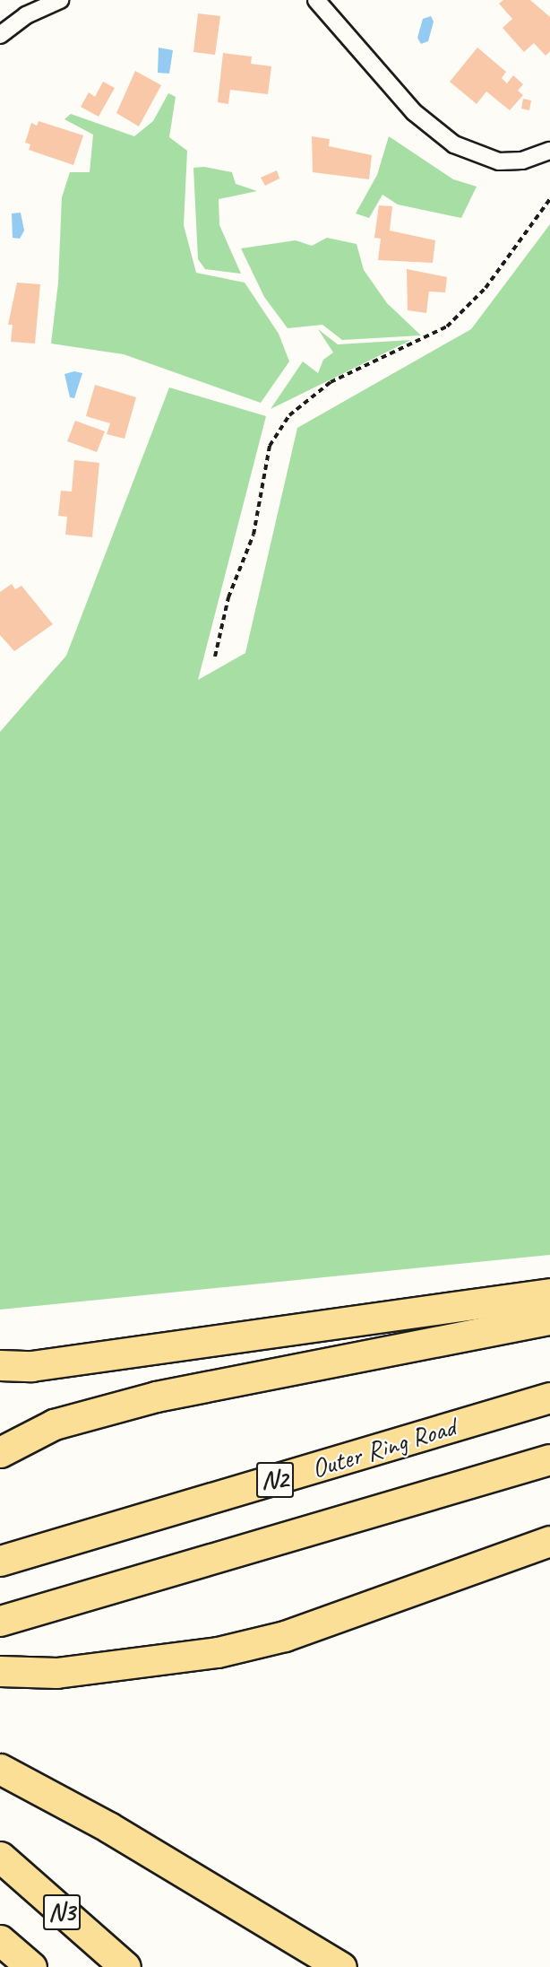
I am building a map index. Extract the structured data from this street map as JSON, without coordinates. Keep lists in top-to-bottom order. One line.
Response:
{"streets":{"highway":["Outer Ring Road","N2","N3"]}}
